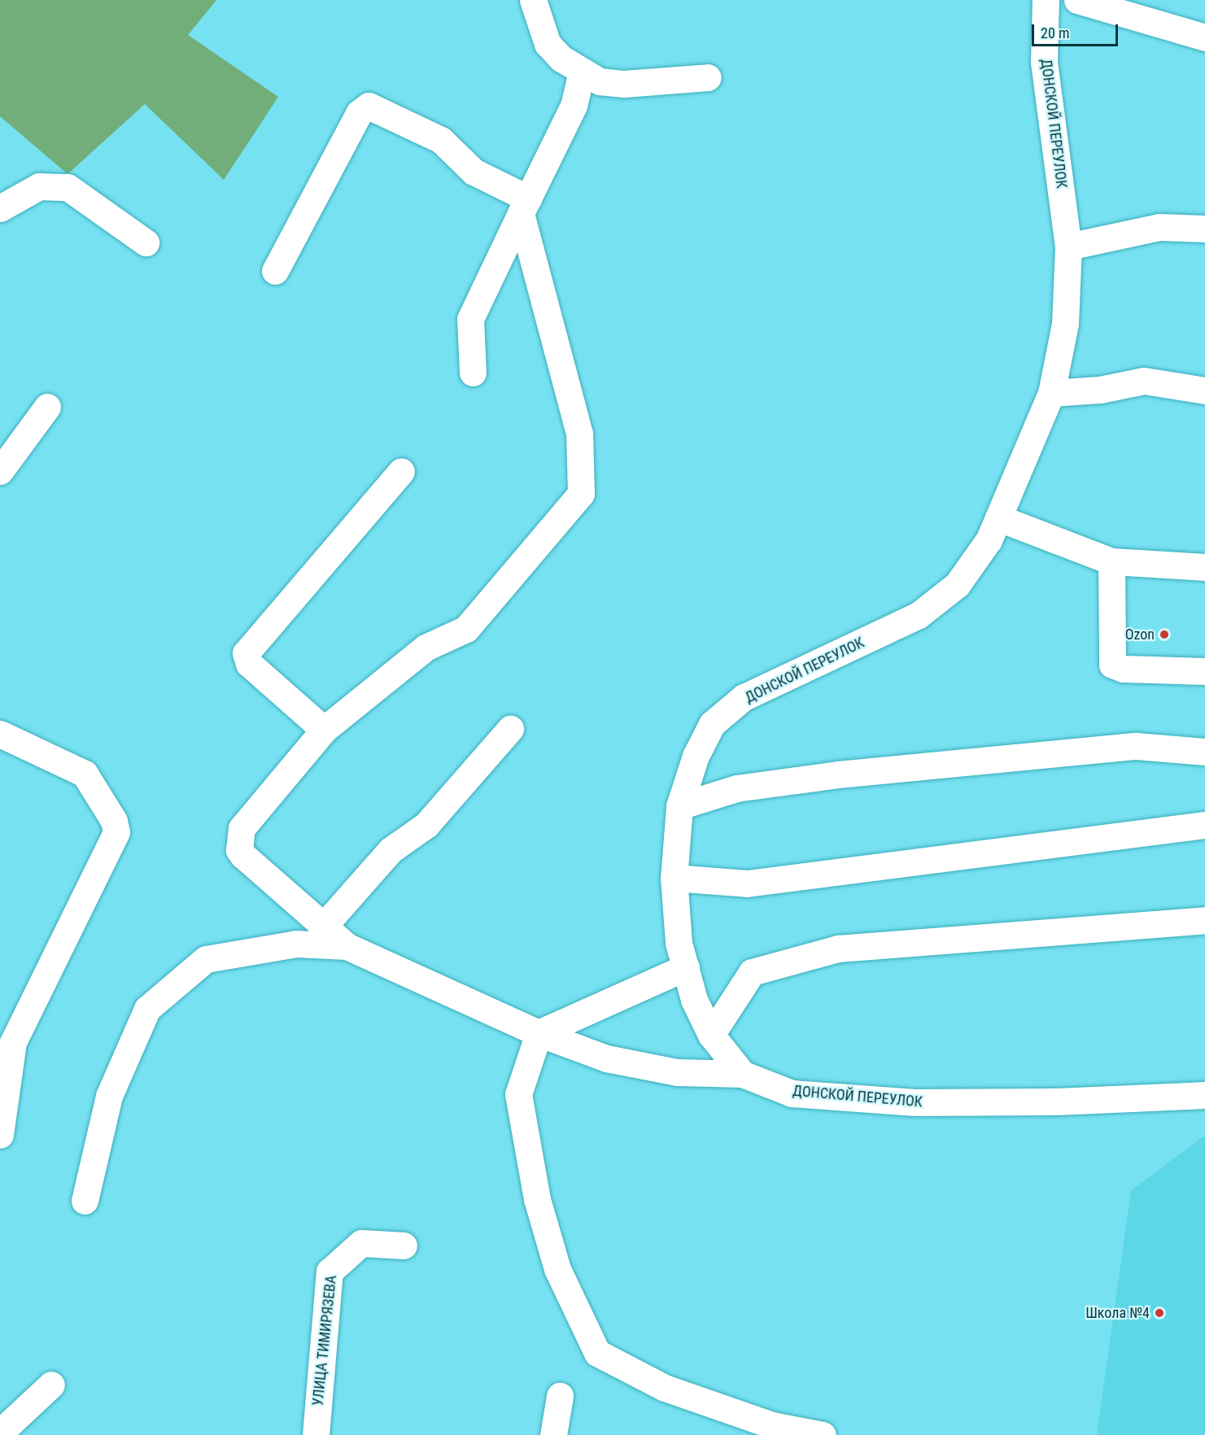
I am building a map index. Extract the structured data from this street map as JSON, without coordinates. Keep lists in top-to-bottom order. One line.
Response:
{"streets":{"street":["ДОНСКОЙ ПЕРЕУЛОК","УЛИЦА ТИМИРЯЗЕВА"]},"places":["Ozon","Школа №4"],"scale_bar":"20 m"}
